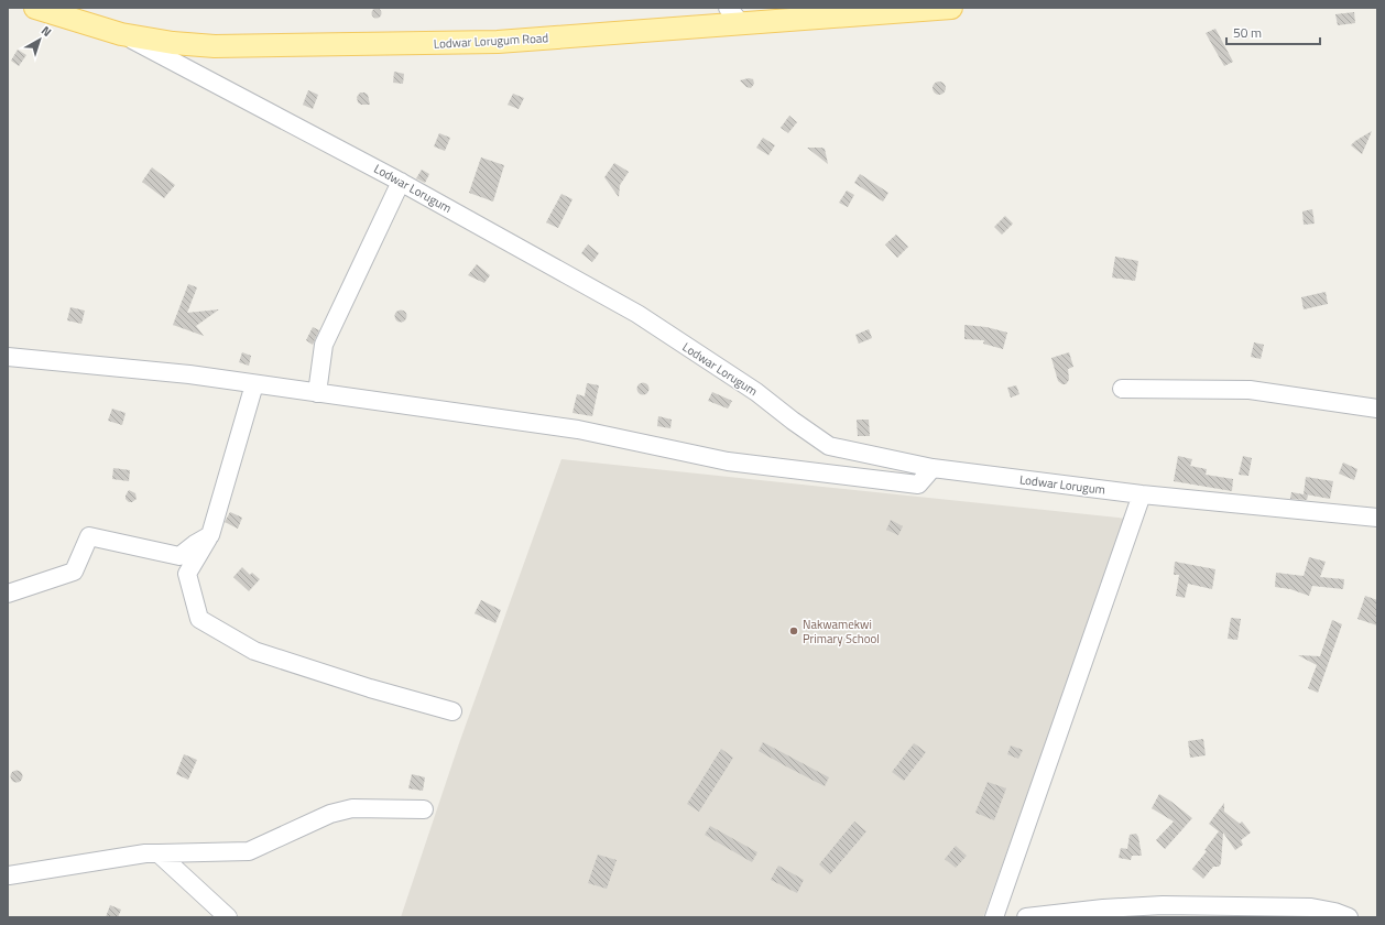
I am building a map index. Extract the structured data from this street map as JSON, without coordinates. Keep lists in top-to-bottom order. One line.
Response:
{"streets":{"main road":["Lodwar Lorugum Road"],"street":["Lodwar Lorugum"]},"crossings":[["Lodwar Lorugum Road","Lodwar Lorugum"]],"places":["Nakwamekwi Primary School"],"scale_bar":"50 m","north":"top right"}
